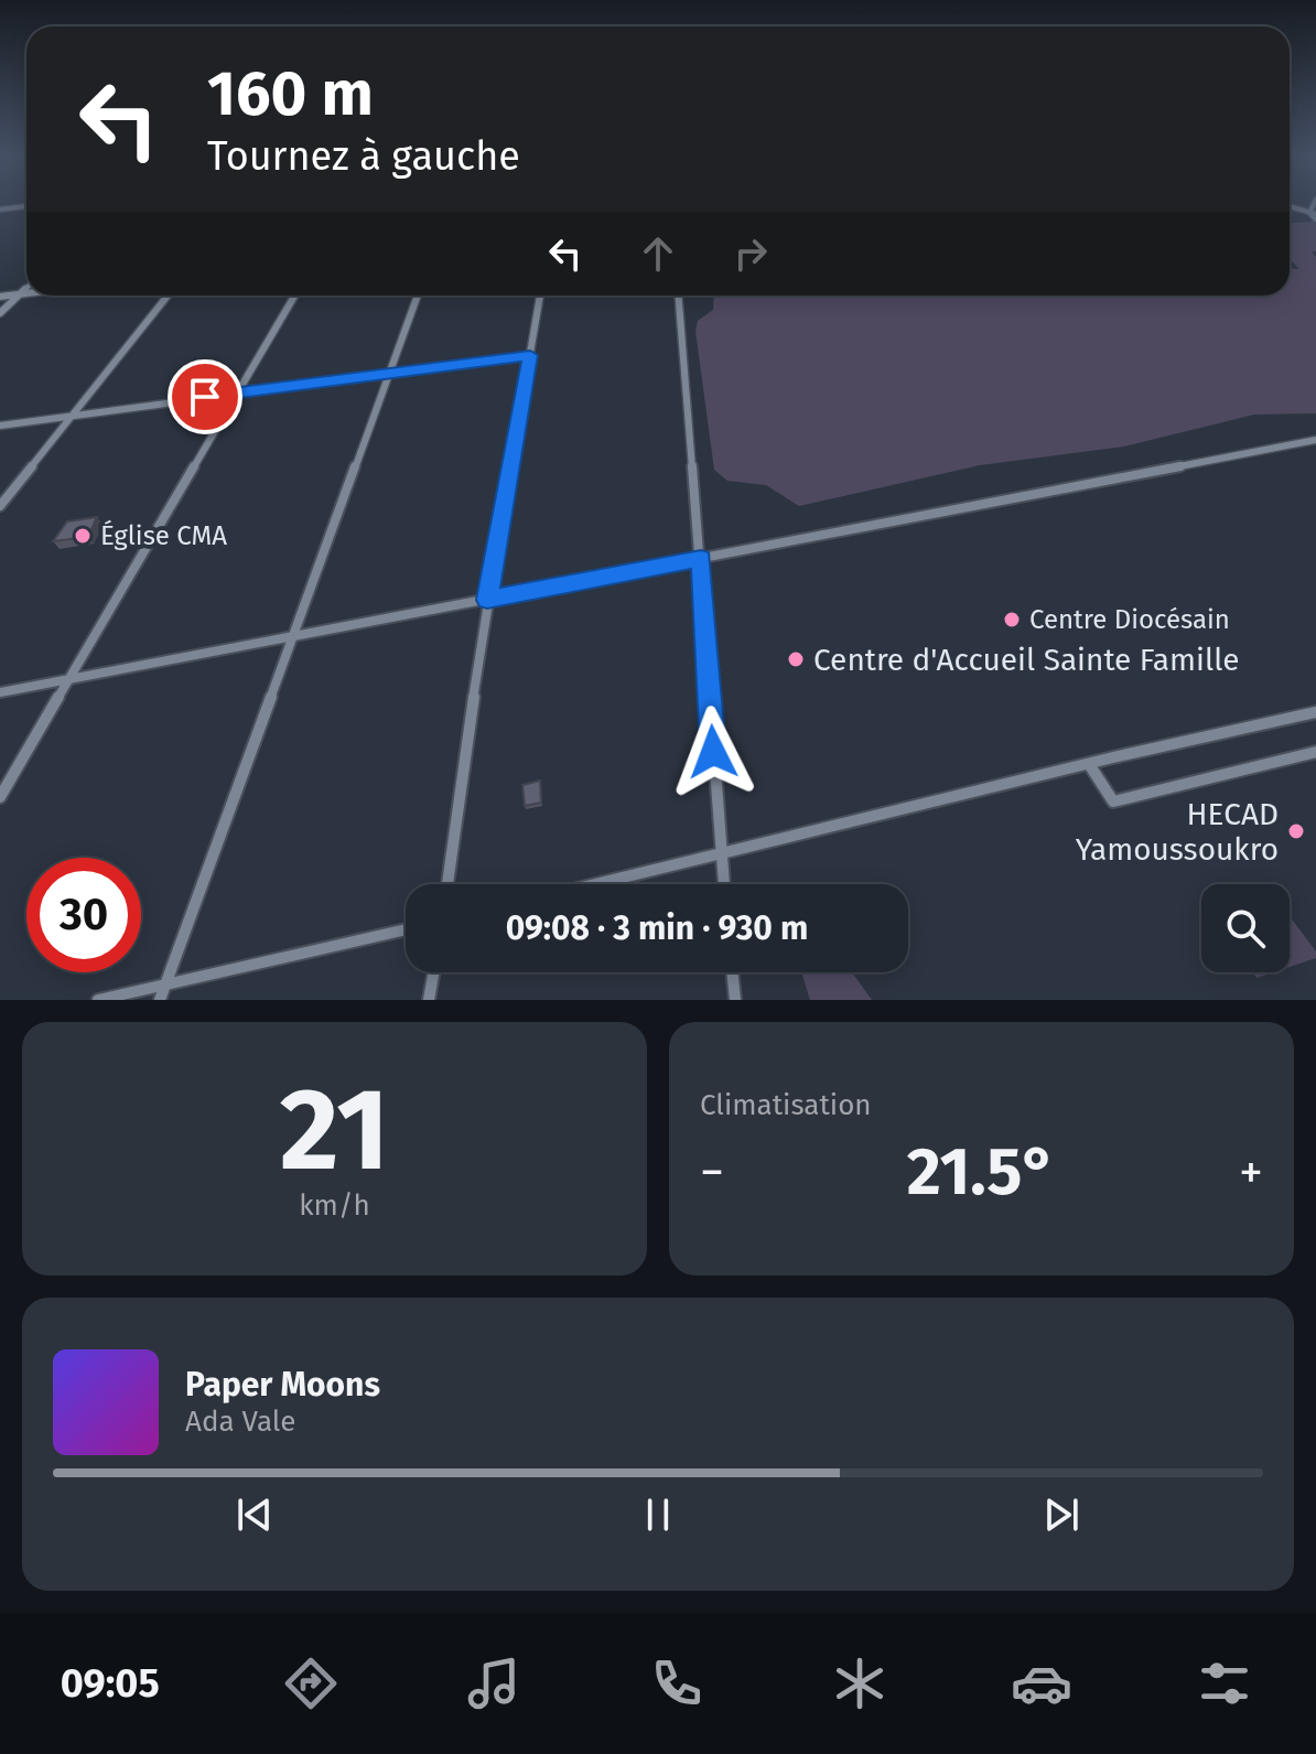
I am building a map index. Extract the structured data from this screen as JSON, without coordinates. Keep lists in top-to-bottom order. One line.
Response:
{"places":["Église CMA","Centre Diocésain","Centre d'Accueil Sainte Famille","HECAD Yamoussoukro"],"page":{"turn":["160 m","Tournez à gauche"],"limit":"30","trip":"09:08 · 3 min · 930 m","tile":[["21","km/h"],"Climatisation"],"heat":["−","21.5°","+"],"song":["Paper Moons","Ada Vale"],"tabs":"09:05"}}
